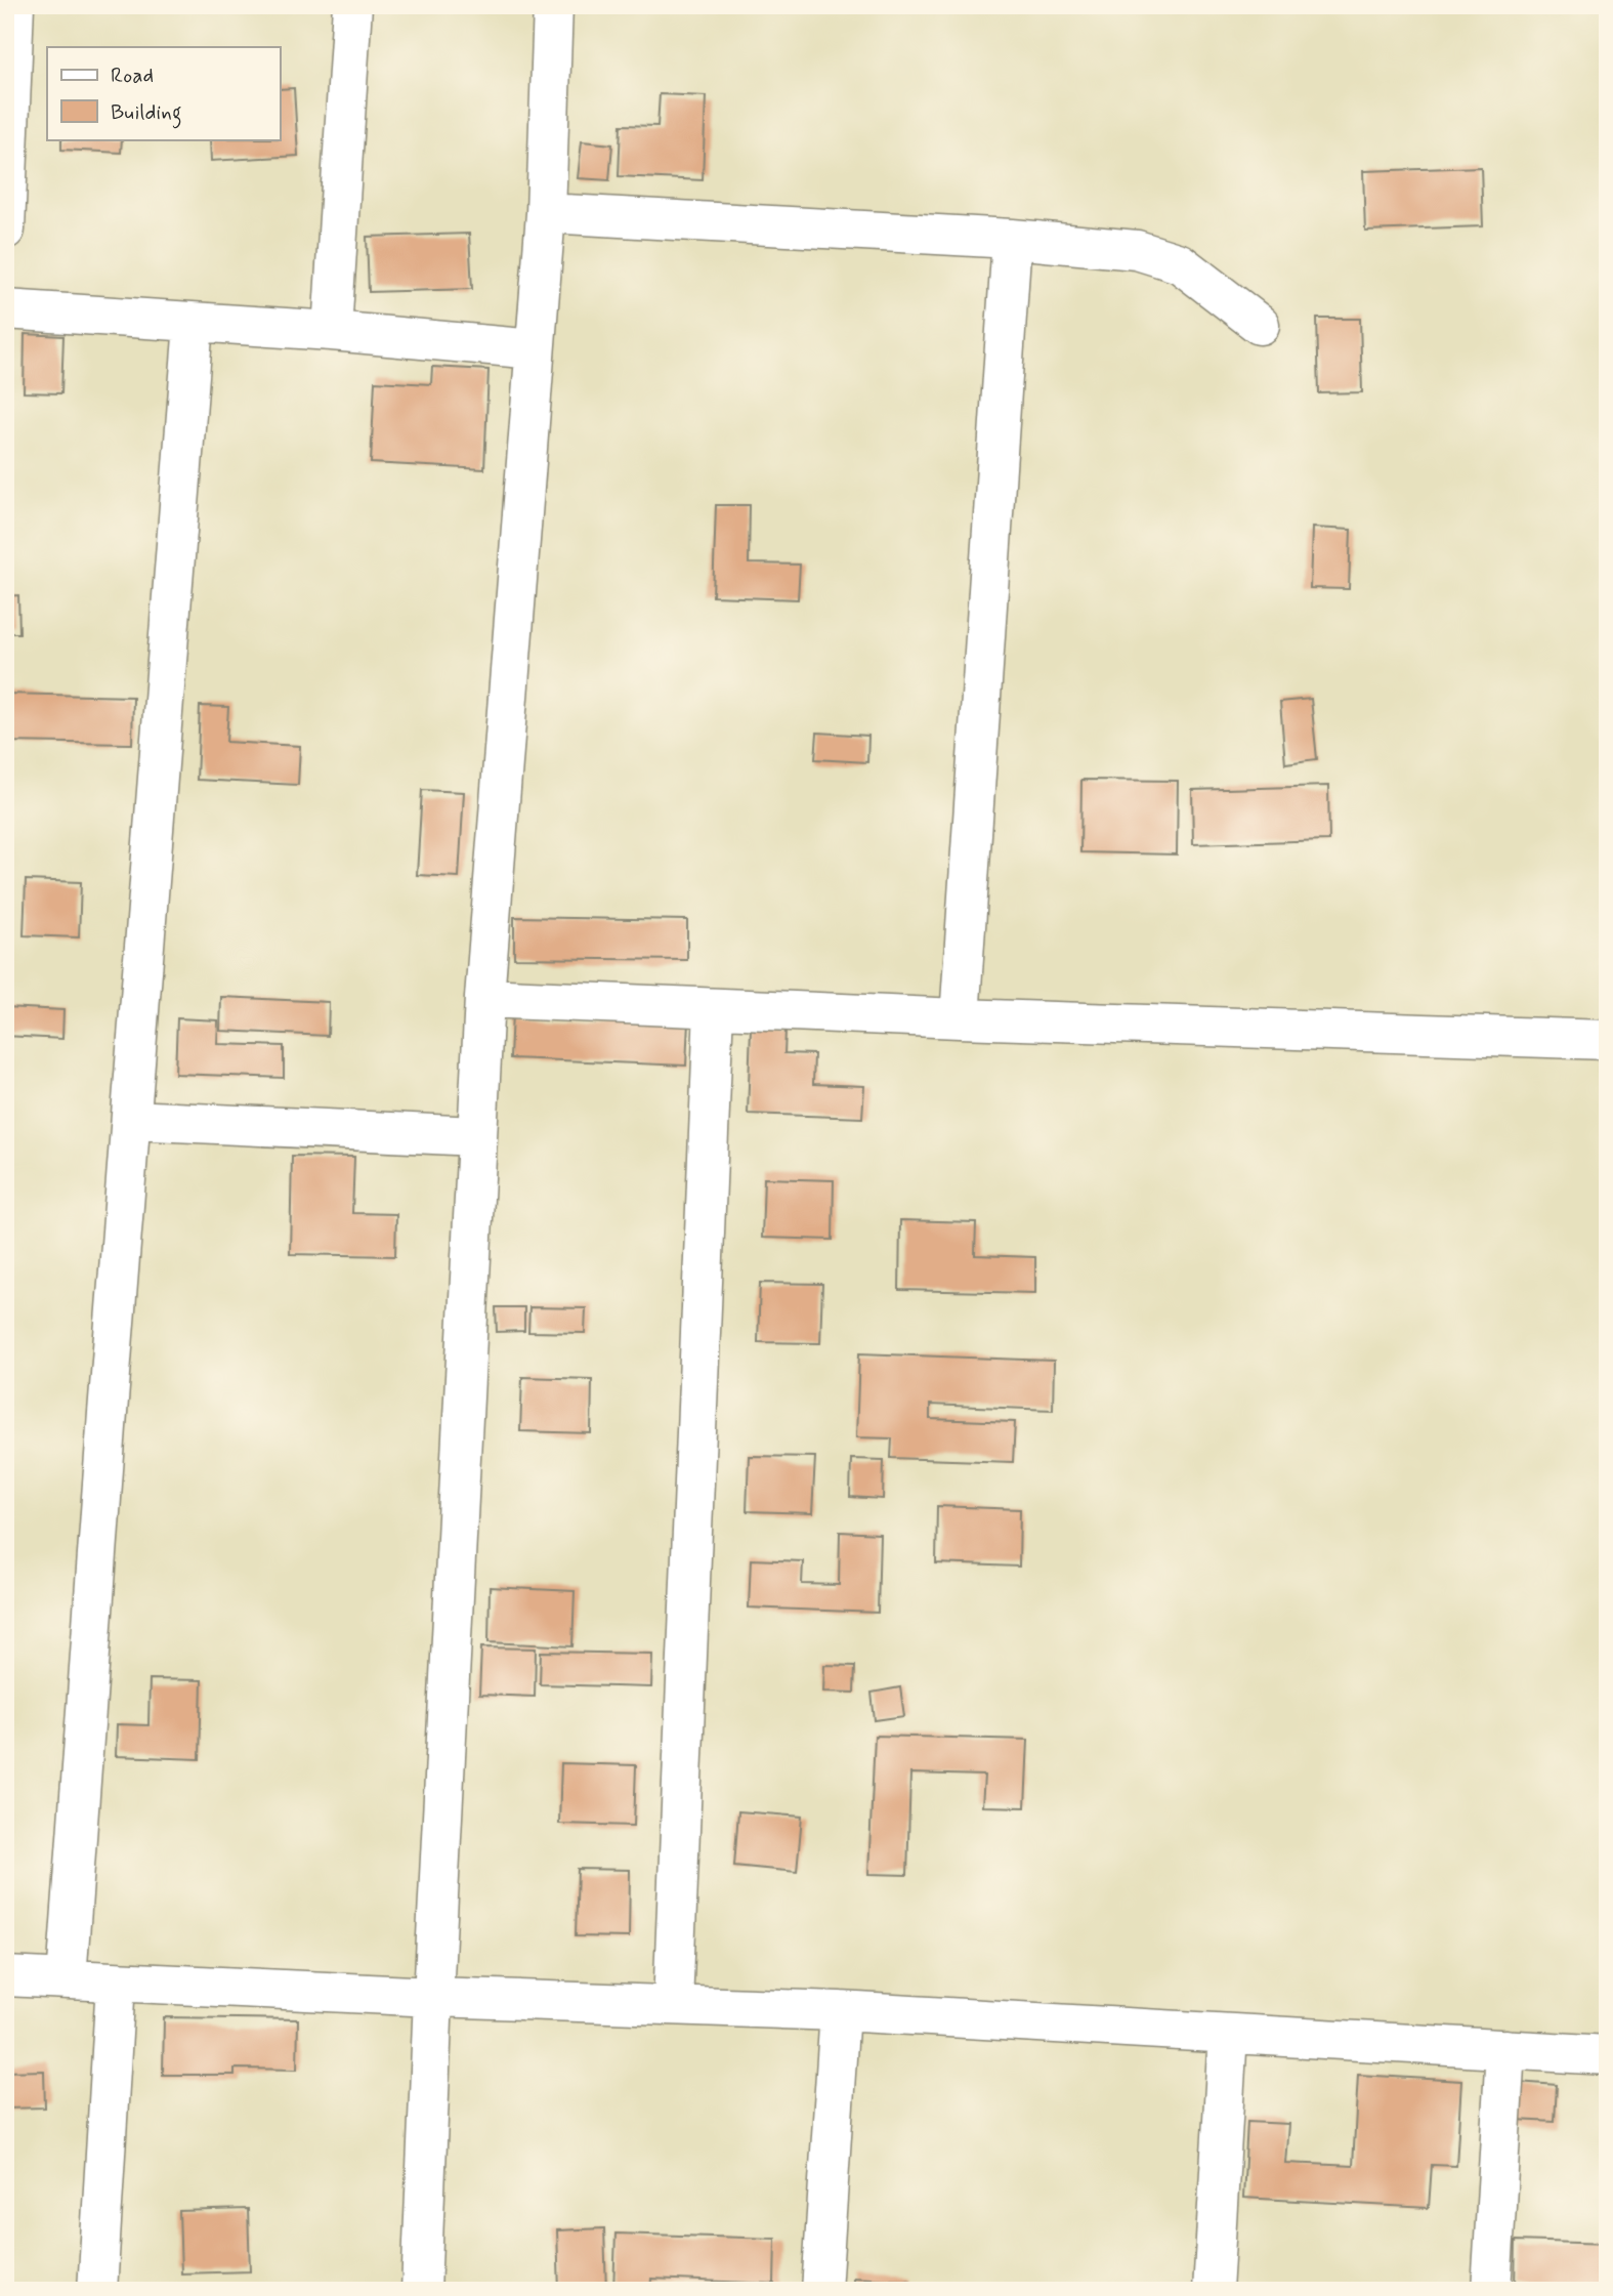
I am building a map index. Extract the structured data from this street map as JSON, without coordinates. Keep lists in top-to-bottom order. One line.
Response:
{"legend":["Road","Building"]}
